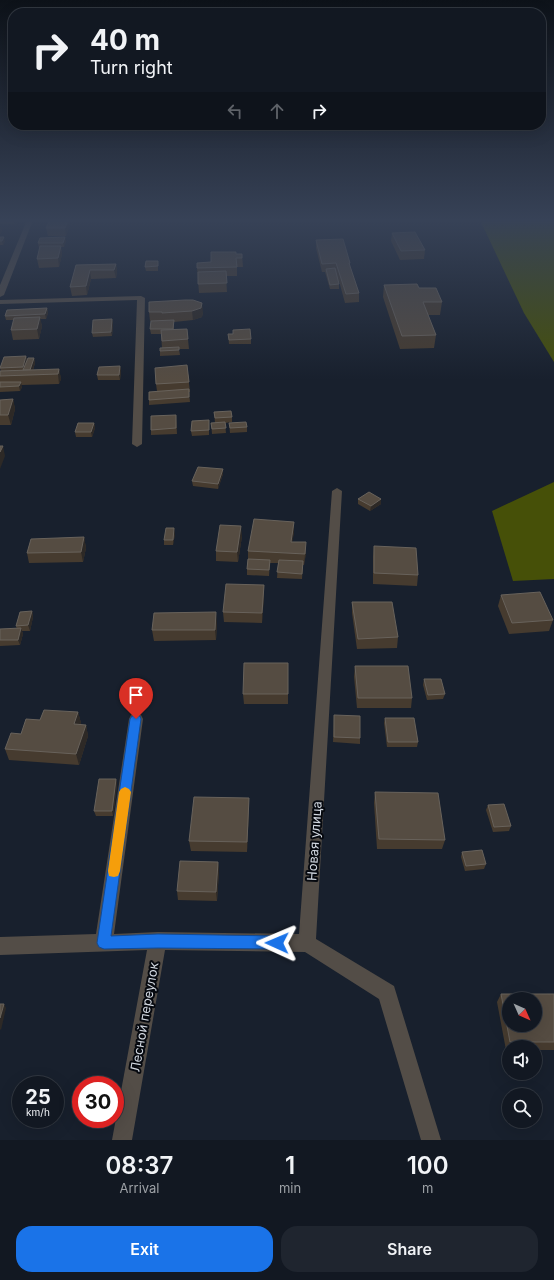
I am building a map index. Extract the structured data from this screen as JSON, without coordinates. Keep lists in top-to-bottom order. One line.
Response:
{"streets":{"street":["Новая улица","Лесной переулок"]},"north":"bottom right","page":{"turn":["40 m","Turn right"],"speed":"25 km/h","limit":"30","eta":["08:37","Arrival","1","min","100","m"],"buttons":["Exit","Share"]}}
